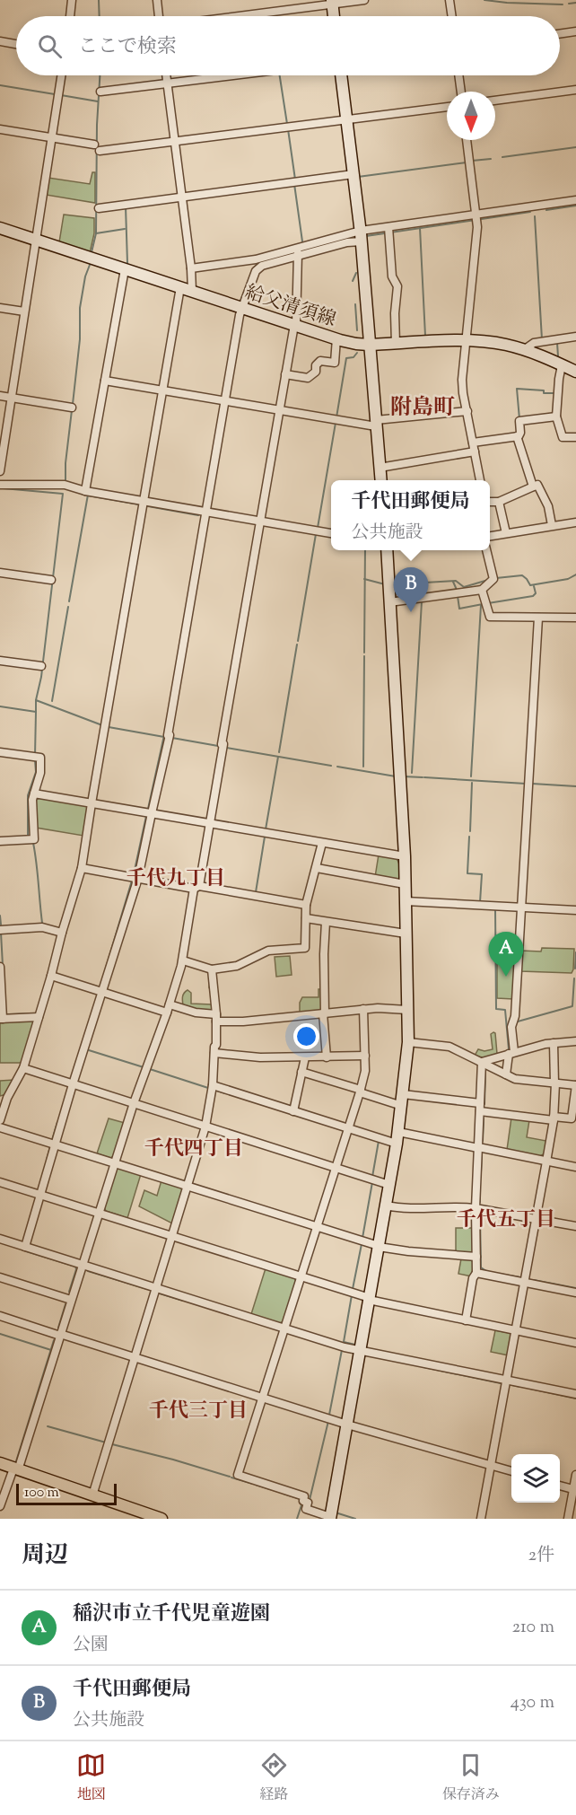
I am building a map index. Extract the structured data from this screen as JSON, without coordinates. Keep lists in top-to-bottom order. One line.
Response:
{"streets":{"street":["給父清須線"]},"districts":["附島町","千代九丁目","千代四丁目","千代五丁目","千代三丁目"],"scale_bar":"100 m","north":"bottom","page":{"search":"ここで検索","popup":["千代田郵便局","公共施設"],"pins":["B","A"],"scale":"100 m","heading":["周辺","2件"],"list":[{"mark":"A","name":"稲沢市立千代児童遊園","note":"公園","value":"210 m"},{"mark":"B","name":"千代田郵便局","note":"公共施設","value":"430 m"}],"nav":["地図","経路","保存済み"]}}
